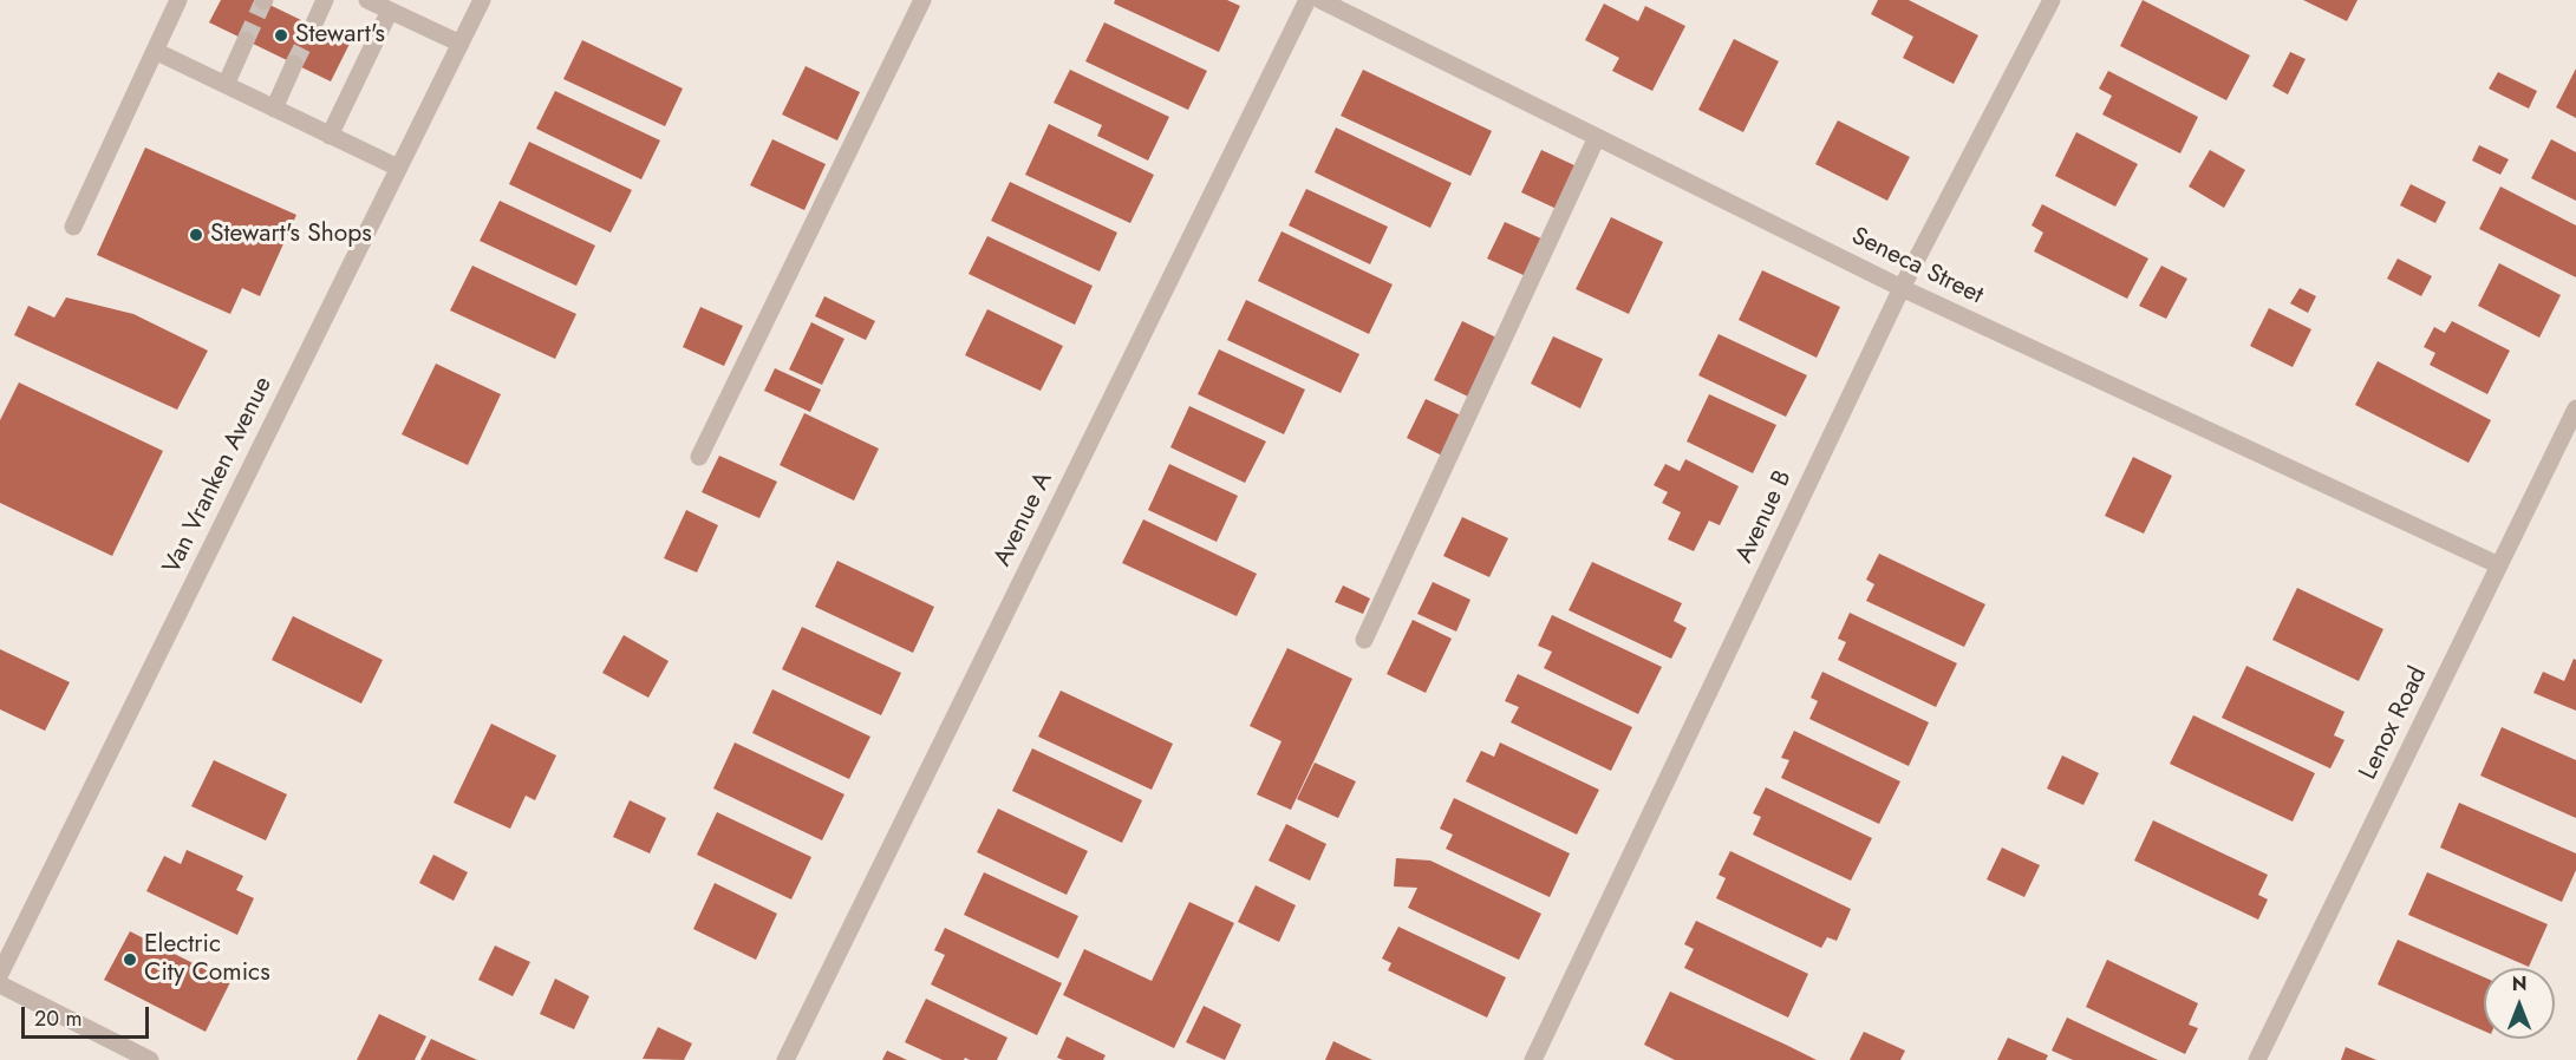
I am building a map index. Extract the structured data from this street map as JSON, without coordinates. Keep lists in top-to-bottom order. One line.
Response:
{"streets":{"street":["Seneca Street","Van Vranken Avenue","Avenue B","Avenue A","Lenox Road"]},"crossings":[["Seneca Street","Avenue B"],["Seneca Street","Lenox Road"]],"places":["Stewart's","Stewart's Shops","Electric City Comics"],"scale_bar":"20 m","north":"top"}
